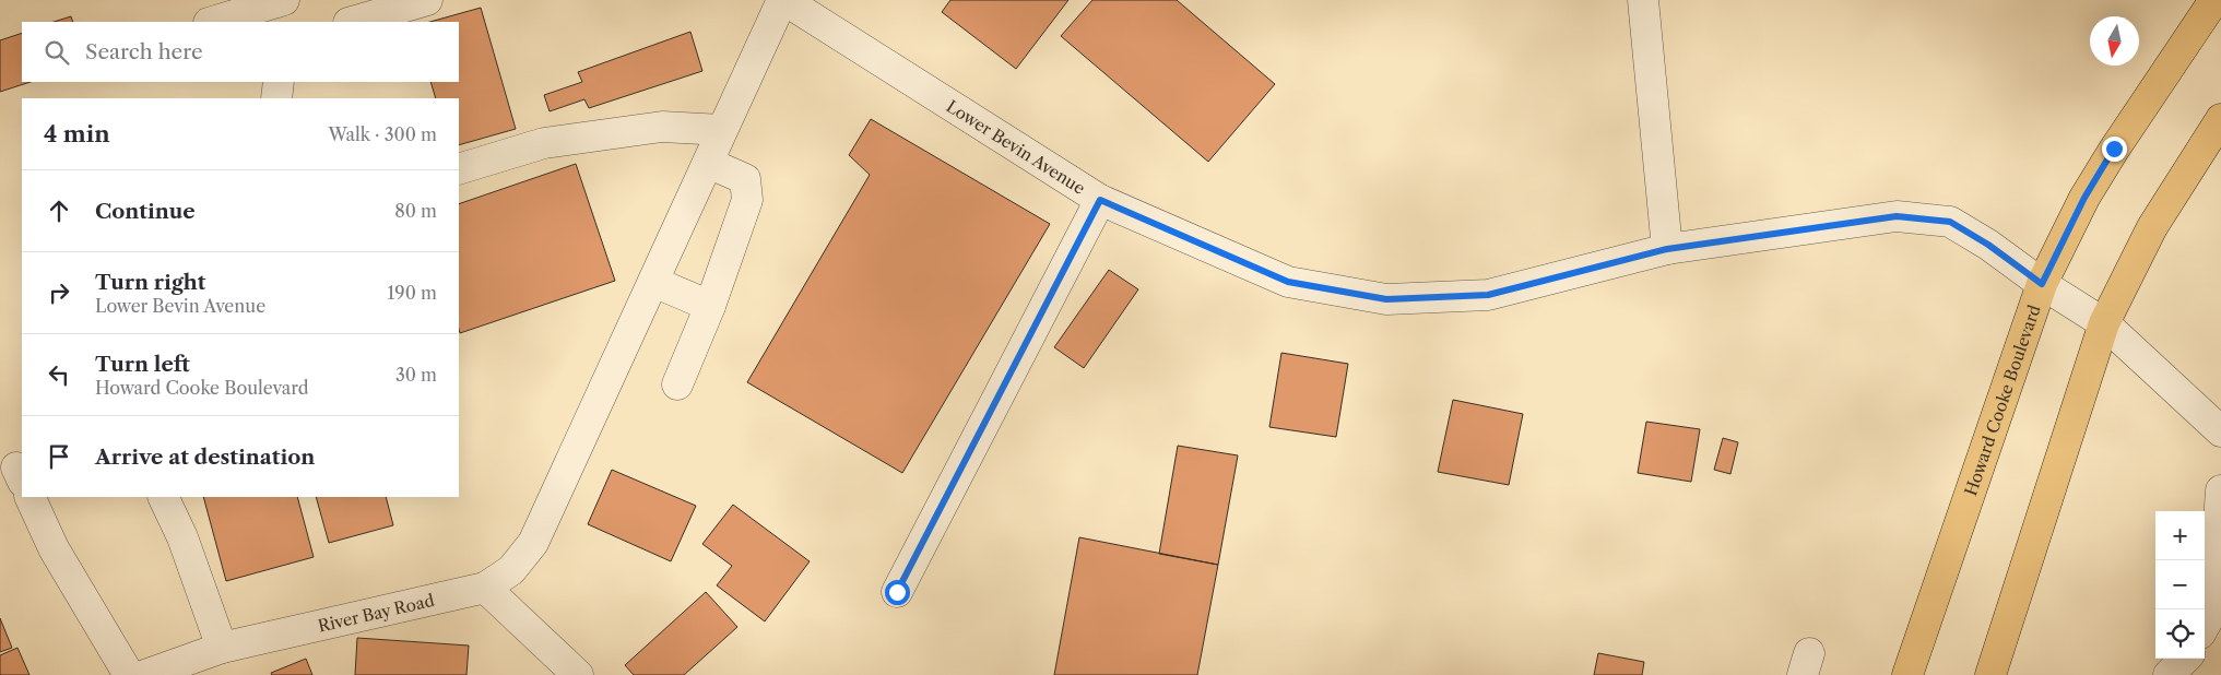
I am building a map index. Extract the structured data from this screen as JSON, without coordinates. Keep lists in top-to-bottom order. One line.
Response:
{"streets":{"main road":["Howard Cooke Boulevard"],"street":["Lower Bevin Avenue","River Bay Road"]},"crossings":[["Lower Bevin Avenue","Howard Cooke Boulevard"]],"north":"bottom","page":{"search":"Search here","heading":["4 min","Walk · 300 m"],"list":[["Continue","80 m"],["Turn right","Lower Bevin Avenue","190 m"],["Turn left","Howard Cooke Boulevard","30 m"],"Arrive at destination"],"map_buttons":["+","−"]}}
